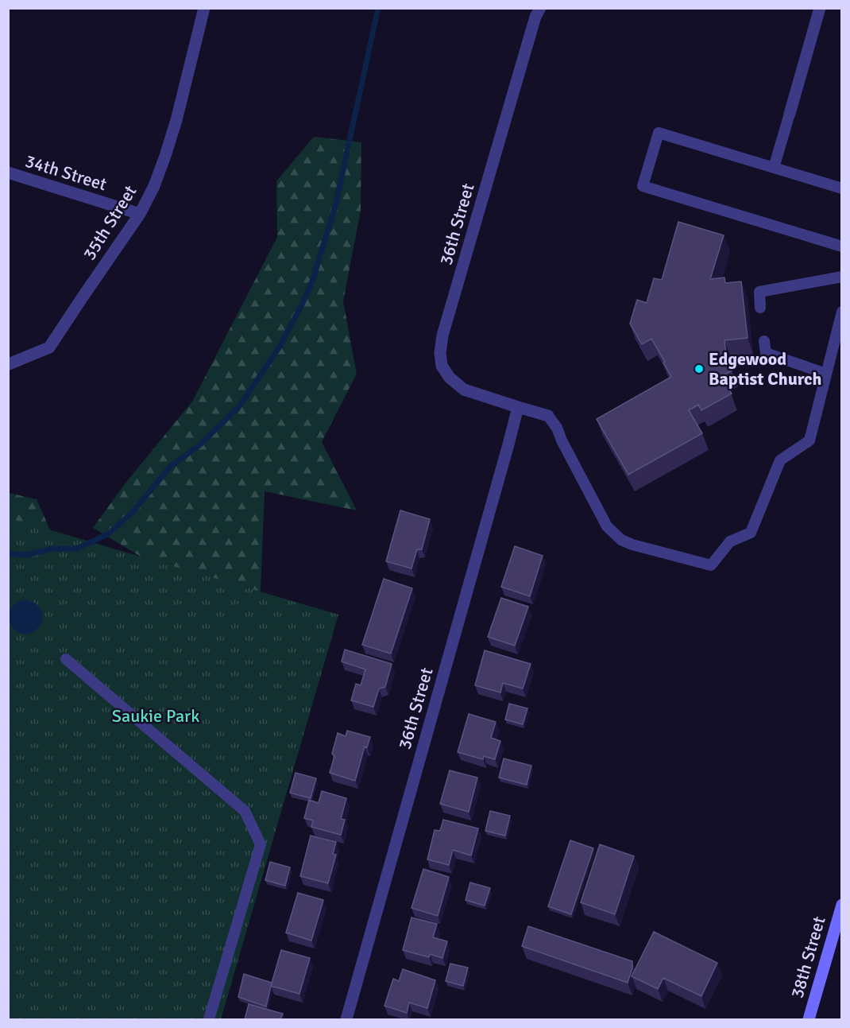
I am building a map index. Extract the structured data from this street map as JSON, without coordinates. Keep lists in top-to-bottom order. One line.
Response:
{"streets":{"street":["34th Street","35th Street","36th Street","38th Street"]},"crossings":[["34th Street","35th Street"]],"parks":["Saukie Park"],"places":["Edgewood Baptist Church"]}
